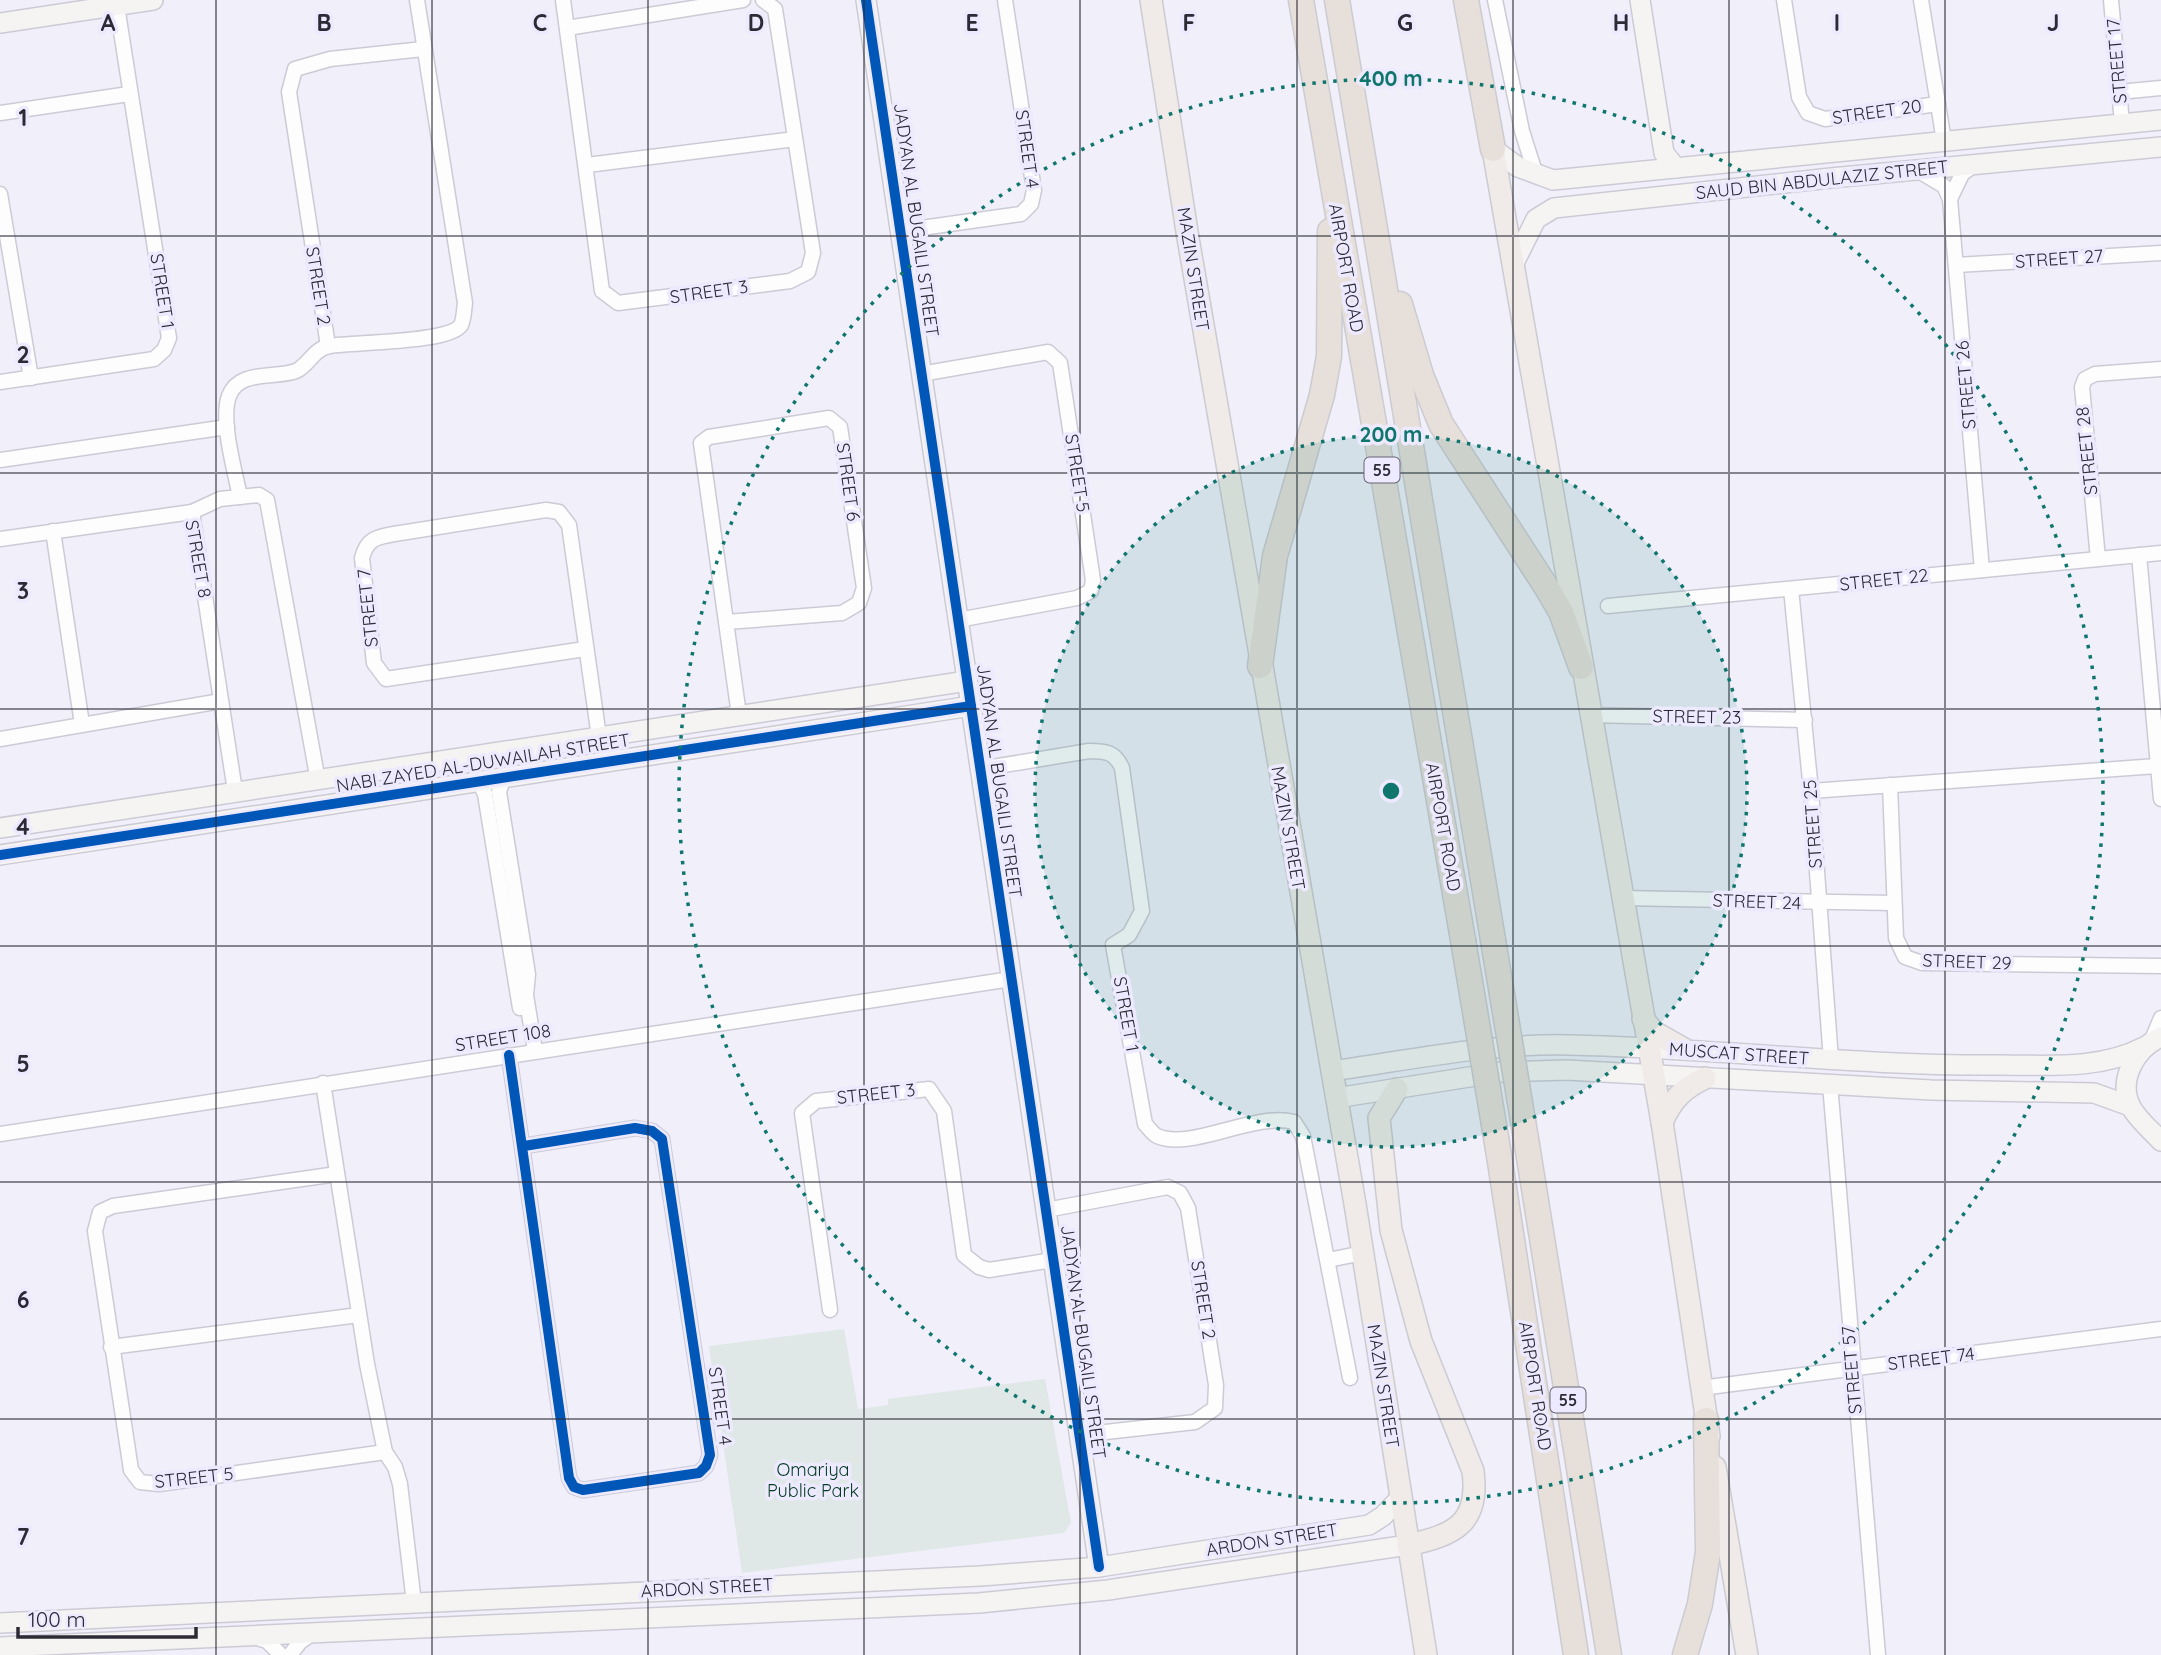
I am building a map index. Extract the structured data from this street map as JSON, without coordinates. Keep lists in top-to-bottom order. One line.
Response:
{"streets":{"highway":["AIRPORT ROAD","55"],"main road":["MAZIN STREET"],"street":["STREET 17","STREET 20","STREET 4","SAUD BIN ABDULAZIZ STREET","JADYAN AL BUGAILI STREET","STREET 27","STREET 2","STREET 1","STREET 3","STREET 26","STREET 28","STREET 5","STREET 6","STREET 8","STREET 22","STREET 7","STREET 23","NABI ZAYED AL-DUWAILAH STREET","STREET 25","STREET 24","STREET 29","STREET 108","MUSCAT STREET","STREET 74","STREET 57","ARDON STREET"]},"crossings":[["STREET 17","SAUD BIN ABDULAZIZ STREET"],["STREET 4","JADYAN AL BUGAILI STREET"],["STREET 4","STREET 108"],["JADYAN AL BUGAILI STREET","STREET 2"],["JADYAN AL BUGAILI STREET","STREET 1"],["JADYAN AL BUGAILI STREET","STREET 3"],["JADYAN AL BUGAILI STREET","STREET 5"],["JADYAN AL BUGAILI STREET","NABI ZAYED AL-DUWAILAH STREET"],["JADYAN AL BUGAILI STREET","STREET 108"],["JADYAN AL BUGAILI STREET","ARDON STREET"],["STREET 27","STREET 26"],["MAZIN STREET","MUSCAT STREET"],["MAZIN STREET","ARDON STREET"],["STREET 26","STREET 22"],["STREET 28","STREET 22"],["STREET 6","NABI ZAYED AL-DUWAILAH STREET"],["STREET 8","NABI ZAYED AL-DUWAILAH STREET"],["STREET 22","STREET 25"],["STREET 7","NABI ZAYED AL-DUWAILAH STREET"],["STREET 23","STREET 25"],["STREET 25","STREET 24"],["STREET 25","MUSCAT STREET"],["STREET 24","STREET 29"],["MUSCAT STREET","STREET 57"],["STREET 74","STREET 57"]],"parks":["Omariya Public Park"],"scale_bar":"100 m","grid":{"columns":["A","B","C","D","E","F","G","H","I","J"],"rows":["1","2","3","4","5","6","7"]},"rings":["400 m","200 m"]}
